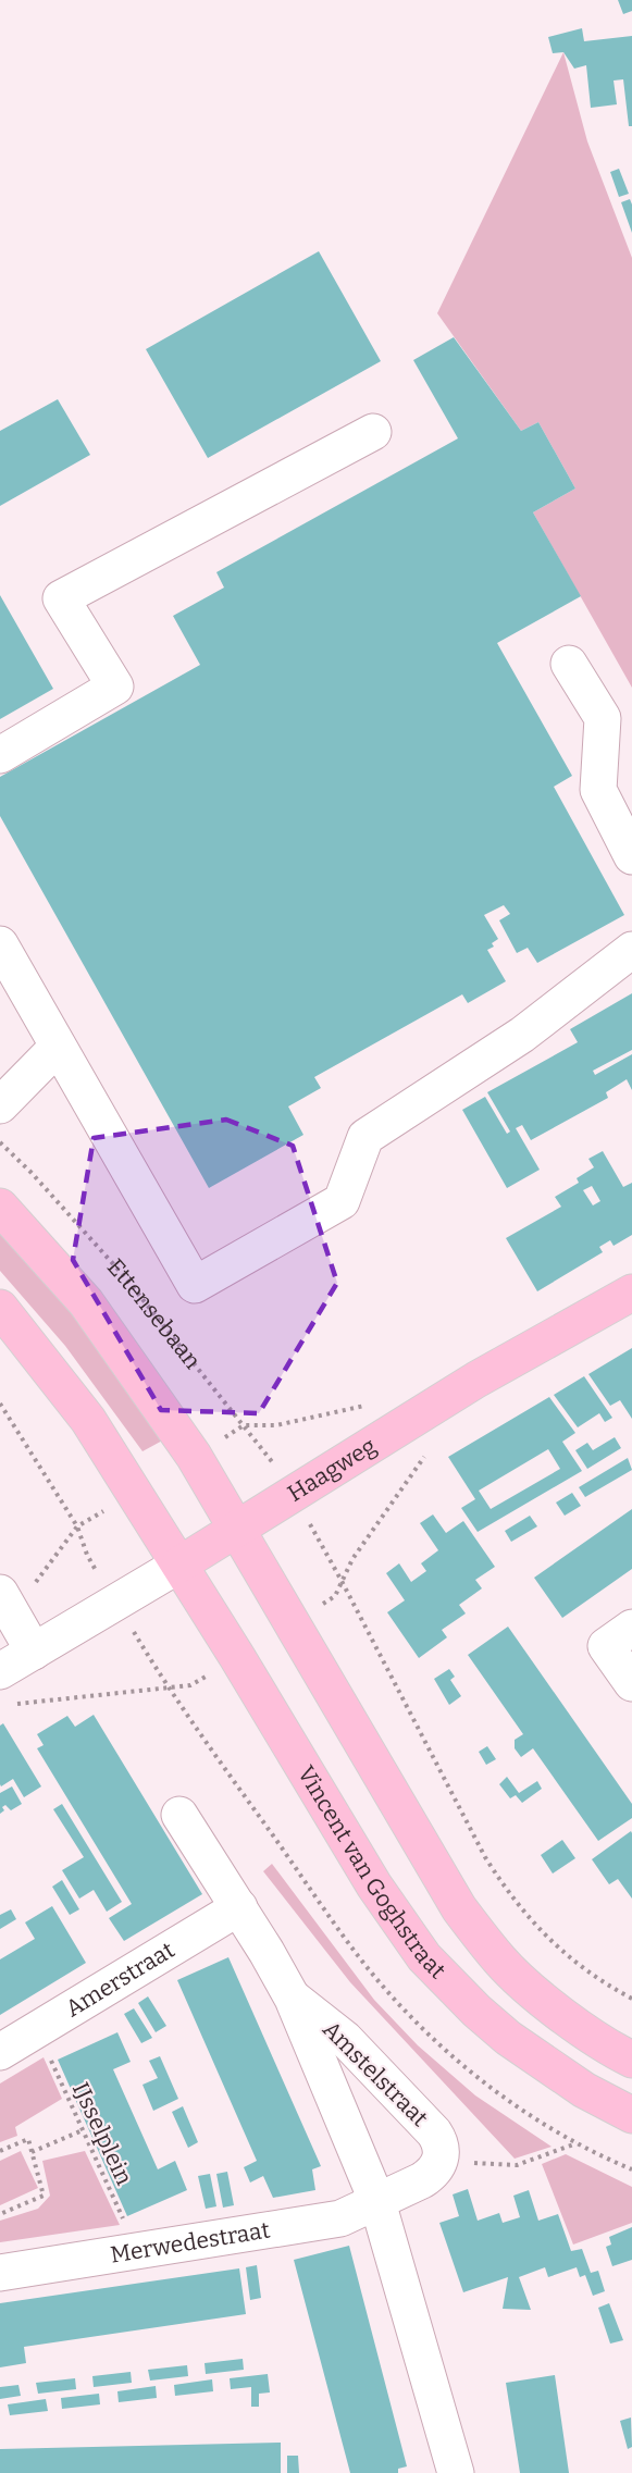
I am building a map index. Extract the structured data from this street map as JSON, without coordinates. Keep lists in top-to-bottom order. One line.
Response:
{"streets":{"main road":["Ettensebaan","Haagweg","Vincent van Goghstraat"],"street":["Amerstraat","Amstelstraat","Merwedestraat"],"path":["IJsselplein"]},"crossings":[["Ettensebaan","Haagweg"],["Haagweg","Vincent van Goghstraat"],["Amerstraat","Amstelstraat"],["Amerstraat","IJsselplein"],["Amstelstraat","Merwedestraat"],["IJsselplein","Merwedestraat"]]}
